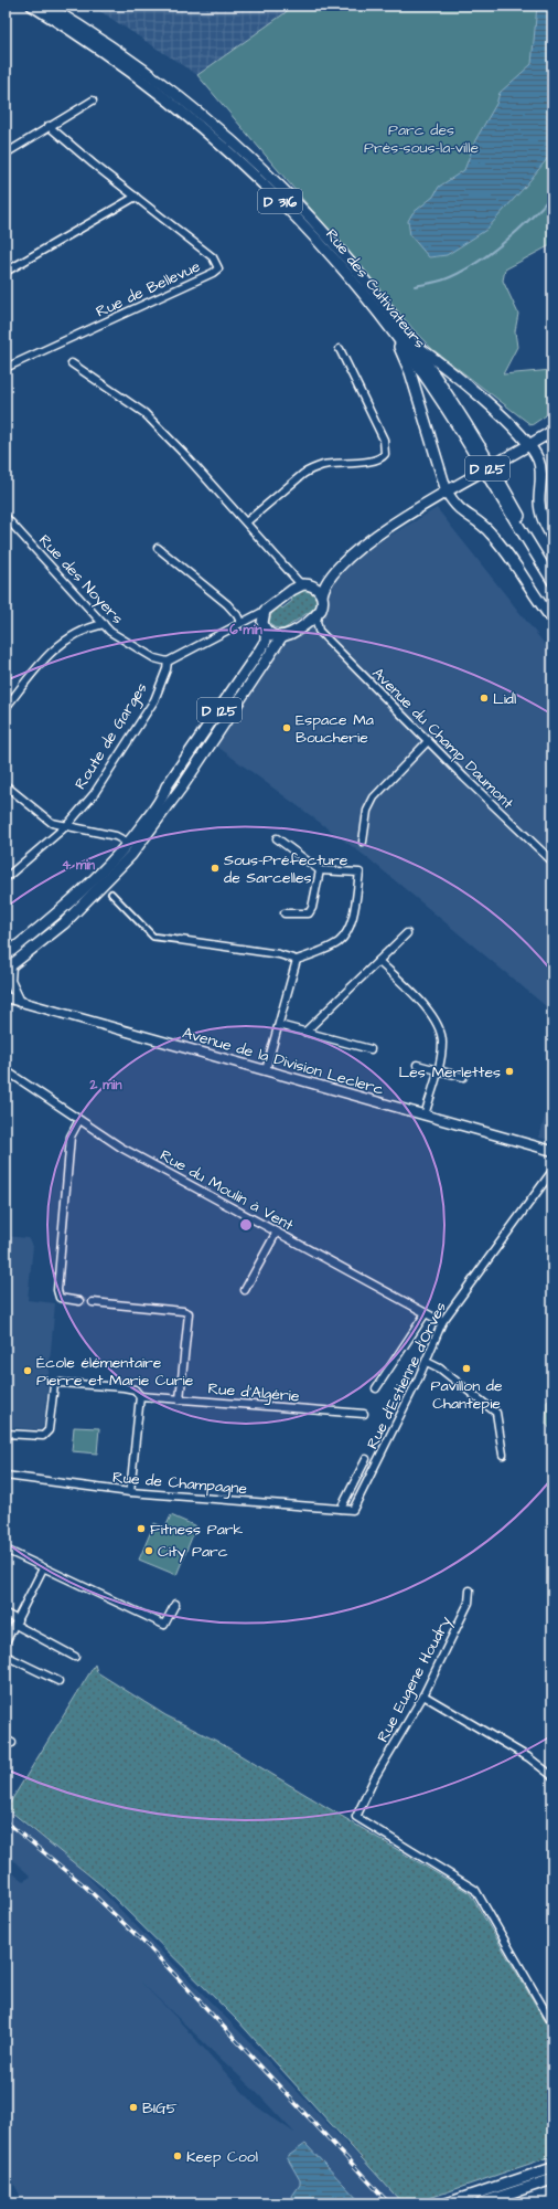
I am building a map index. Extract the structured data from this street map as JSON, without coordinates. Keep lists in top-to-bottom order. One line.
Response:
{"streets":{"main road":["D 316","Rue des Cultivateurs","D 125","Avenue de la Division Leclerc"],"street":["Rue de Bellevue","Rue des Noyers","Route de Garges","Avenue du Champ Daumont","Rue du Moulin à Vent","Rue d'Estienne d'Orves","Rue d'Algérie","Rue de Champagne","Rue Eugene Houdry"]},"crossings":[["Rue des Noyers","Route de Garges"],["Rue du Moulin à Vent","Rue d'Estienne d'Orves"],["Rue d'Estienne d'Orves","Rue de Champagne"]],"parks":["Parc des Près-sous-la-ville"],"places":["Lidl","Espace Ma Boucherie","Sous-Préfecture de Sarcelles","Les Merlettes","Pavillon de Chantepie","École élémentaire Pierre et Marie Curie","Fitness Park","City Parc","BIG5","Keep Cool"],"rings":["6 min","4 min","2 min"]}
